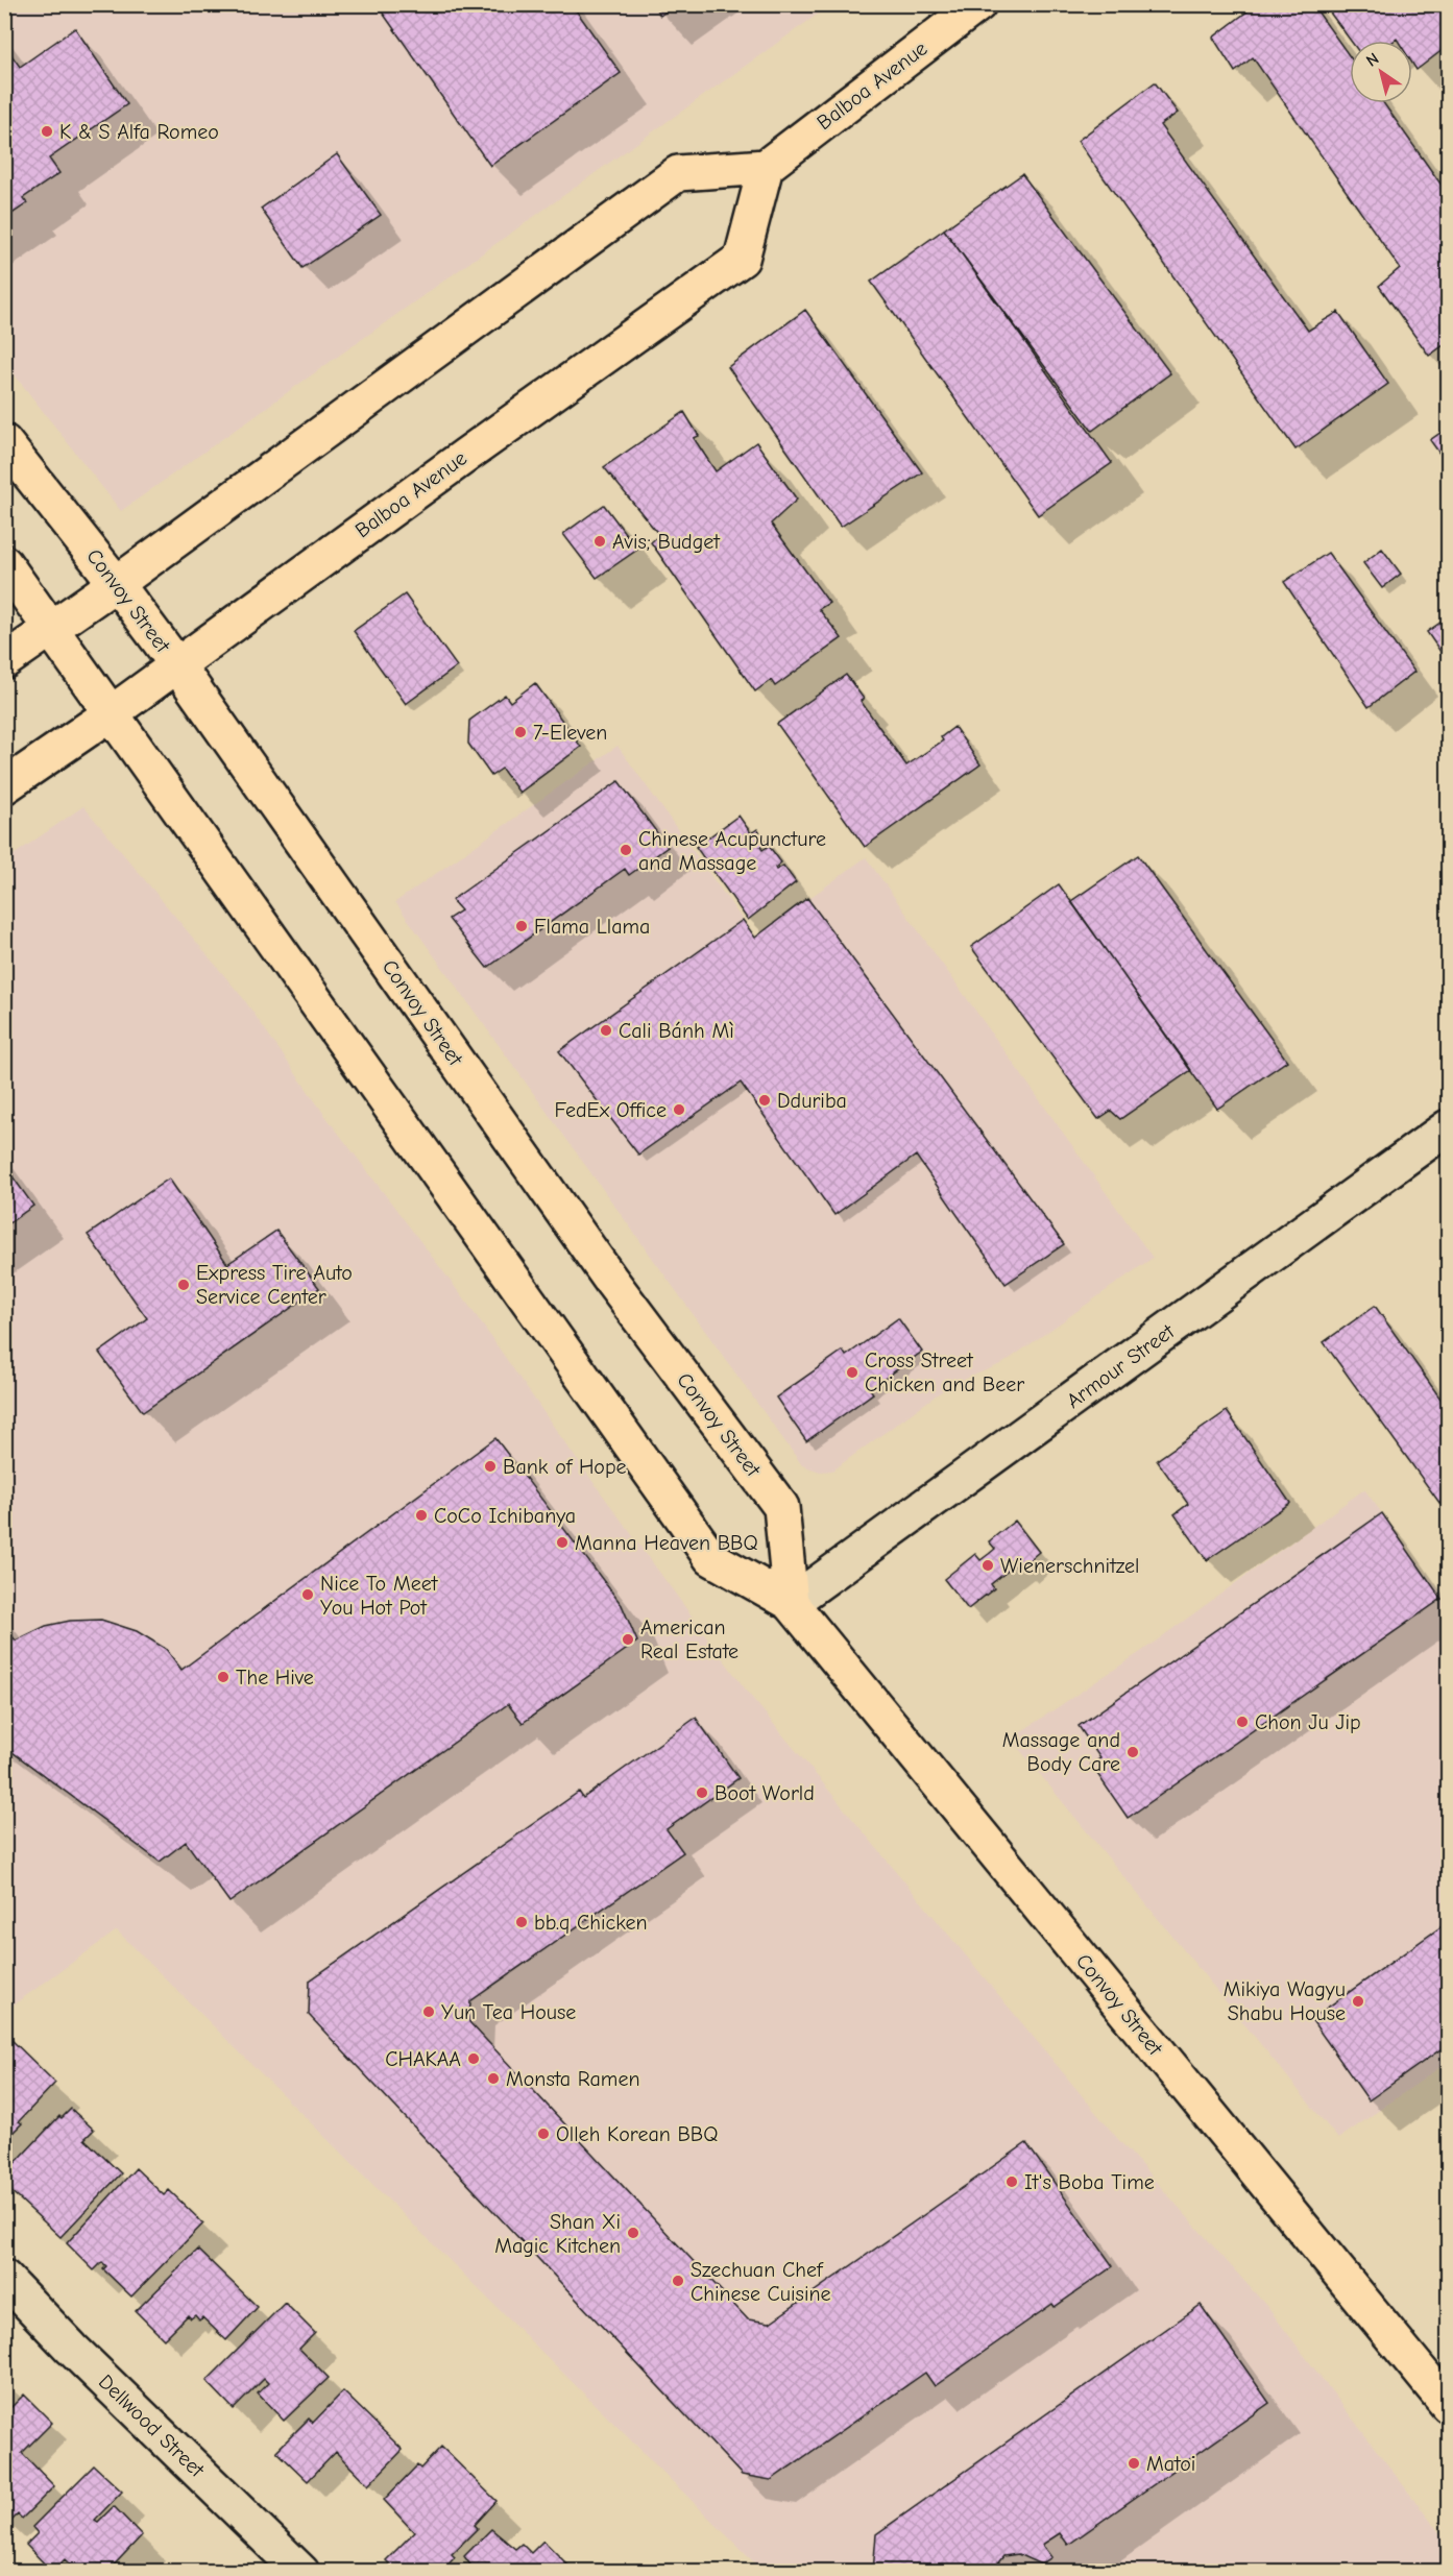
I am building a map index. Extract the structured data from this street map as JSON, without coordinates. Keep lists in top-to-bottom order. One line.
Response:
{"streets":{"main road":["Balboa Avenue","Convoy Street"],"street":["Armour Street","Dellwood Street"]},"crossings":[["Balboa Avenue","Convoy Street"],["Convoy Street","Armour Street"]],"places":["K & S Alfa Romeo","Avis; Budget","7-Eleven","Chinese Acupuncture and Massage","Flama Llama","Cali Bánh Mì","Dduriba","FedEx Office","Express Tire Auto Service Center","Cross Street Chicken and Beer","Bank of Hope","CoCo Ichibanya","Manna Heaven BBQ","Wienerschnitzel","Nice To Meet You Hot Pot","American Real Estate","The Hive","Chon Ju Jip","Massage and Body Care","Boot World","bb.q Chicken","Mikiya Wagyu Shabu House","Yun Tea House","CHAKAA","Monsta Ramen","Olleh Korean BBQ","It's Boba Time","Shan Xi Magic Kitchen","Szechuan Chef Chinese Cuisine","Matoi"],"north":"top left"}
